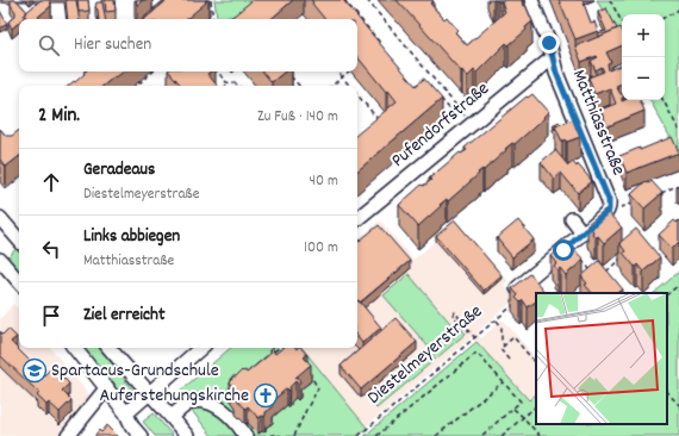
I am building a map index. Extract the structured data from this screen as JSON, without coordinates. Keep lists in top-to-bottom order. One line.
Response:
{"streets":{"street":["Matthiasstraße","Pufendorfstraße"],"path":["Diestelmeyerstraße"]},"crossings":[["Matthiasstraße","Pufendorfstraße"]],"places":{"school or university":["Spartacus-Grundschule"],"church":["Auferstehungskirche"]},"page":{"map_buttons":["+","−"],"search":"Hier suchen","heading":["2 Min.","Zu Fuß · 140 m"],"list":[["Geradeaus","Diestelmeyerstraße","40 m"],["Links abbiegen","Matthiasstraße","100 m"],"Ziel erreicht"]}}
